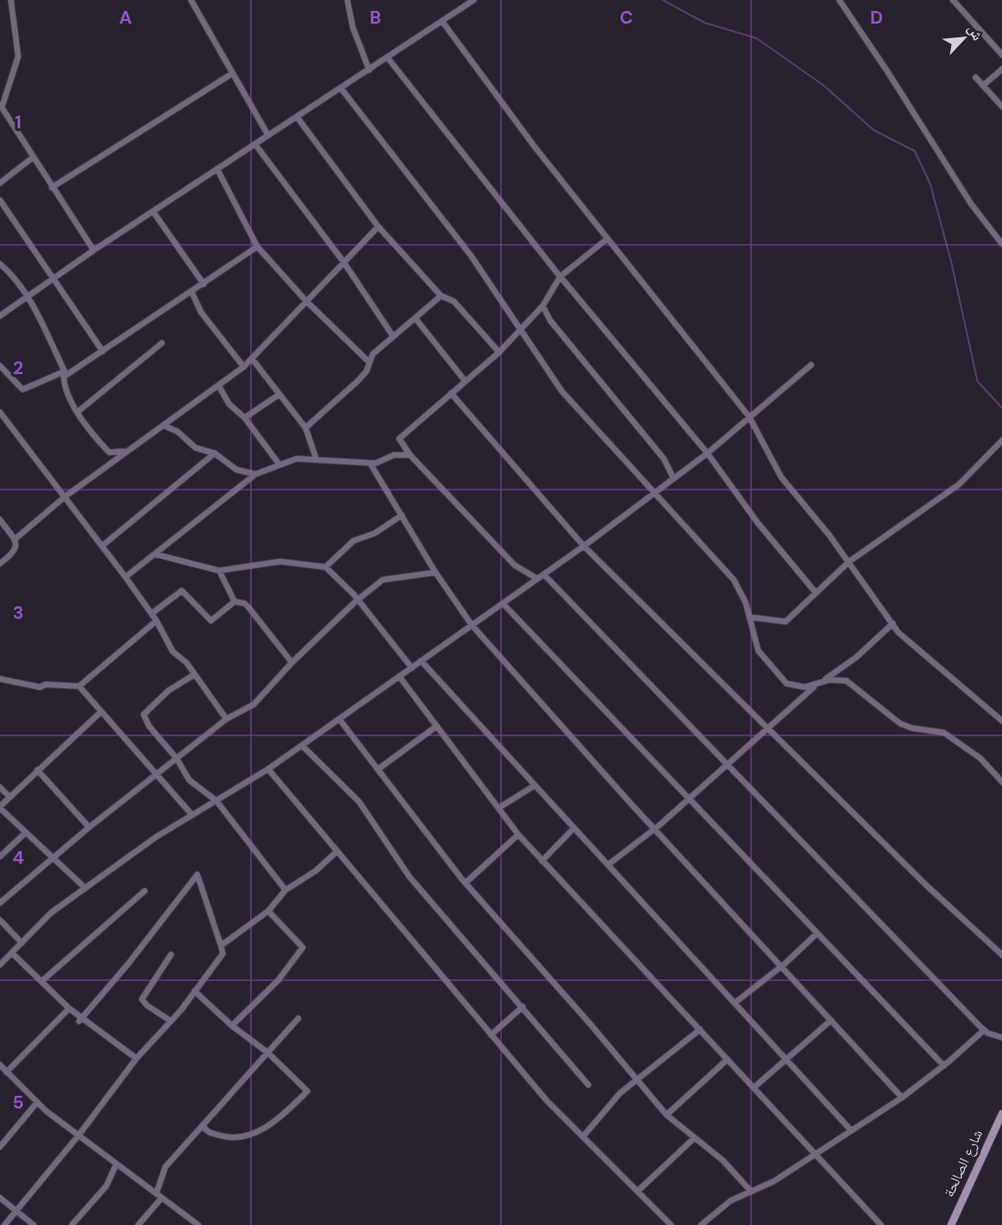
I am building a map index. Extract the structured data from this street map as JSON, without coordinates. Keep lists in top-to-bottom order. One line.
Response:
{"streets":{"main road":["شارع الصالحة"]},"north":"top right","grid":{"columns":["A","B","C","D"],"rows":["1","2","3","4","5"]}}
